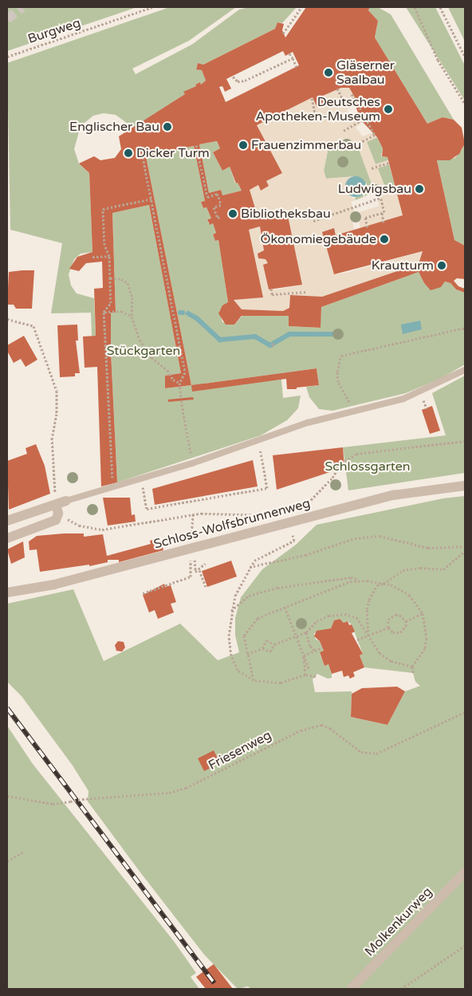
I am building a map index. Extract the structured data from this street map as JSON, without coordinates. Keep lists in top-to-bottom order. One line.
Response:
{"streets":{"street":["Schloss-Wolfsbrunnenweg","Molkenkurweg"],"path":["Burgweg","Friesenweg"]},"parks":["Stückgarten","Schlossgarten"],"places":["Gläserner Saalbau","Deutsches Apotheken-Museum","Englischer Bau","Frauenzimmerbau","Dicker Turm","Ludwigsbau","Bibliotheksbau","Ökonomiegebäude","Krautturm"]}
